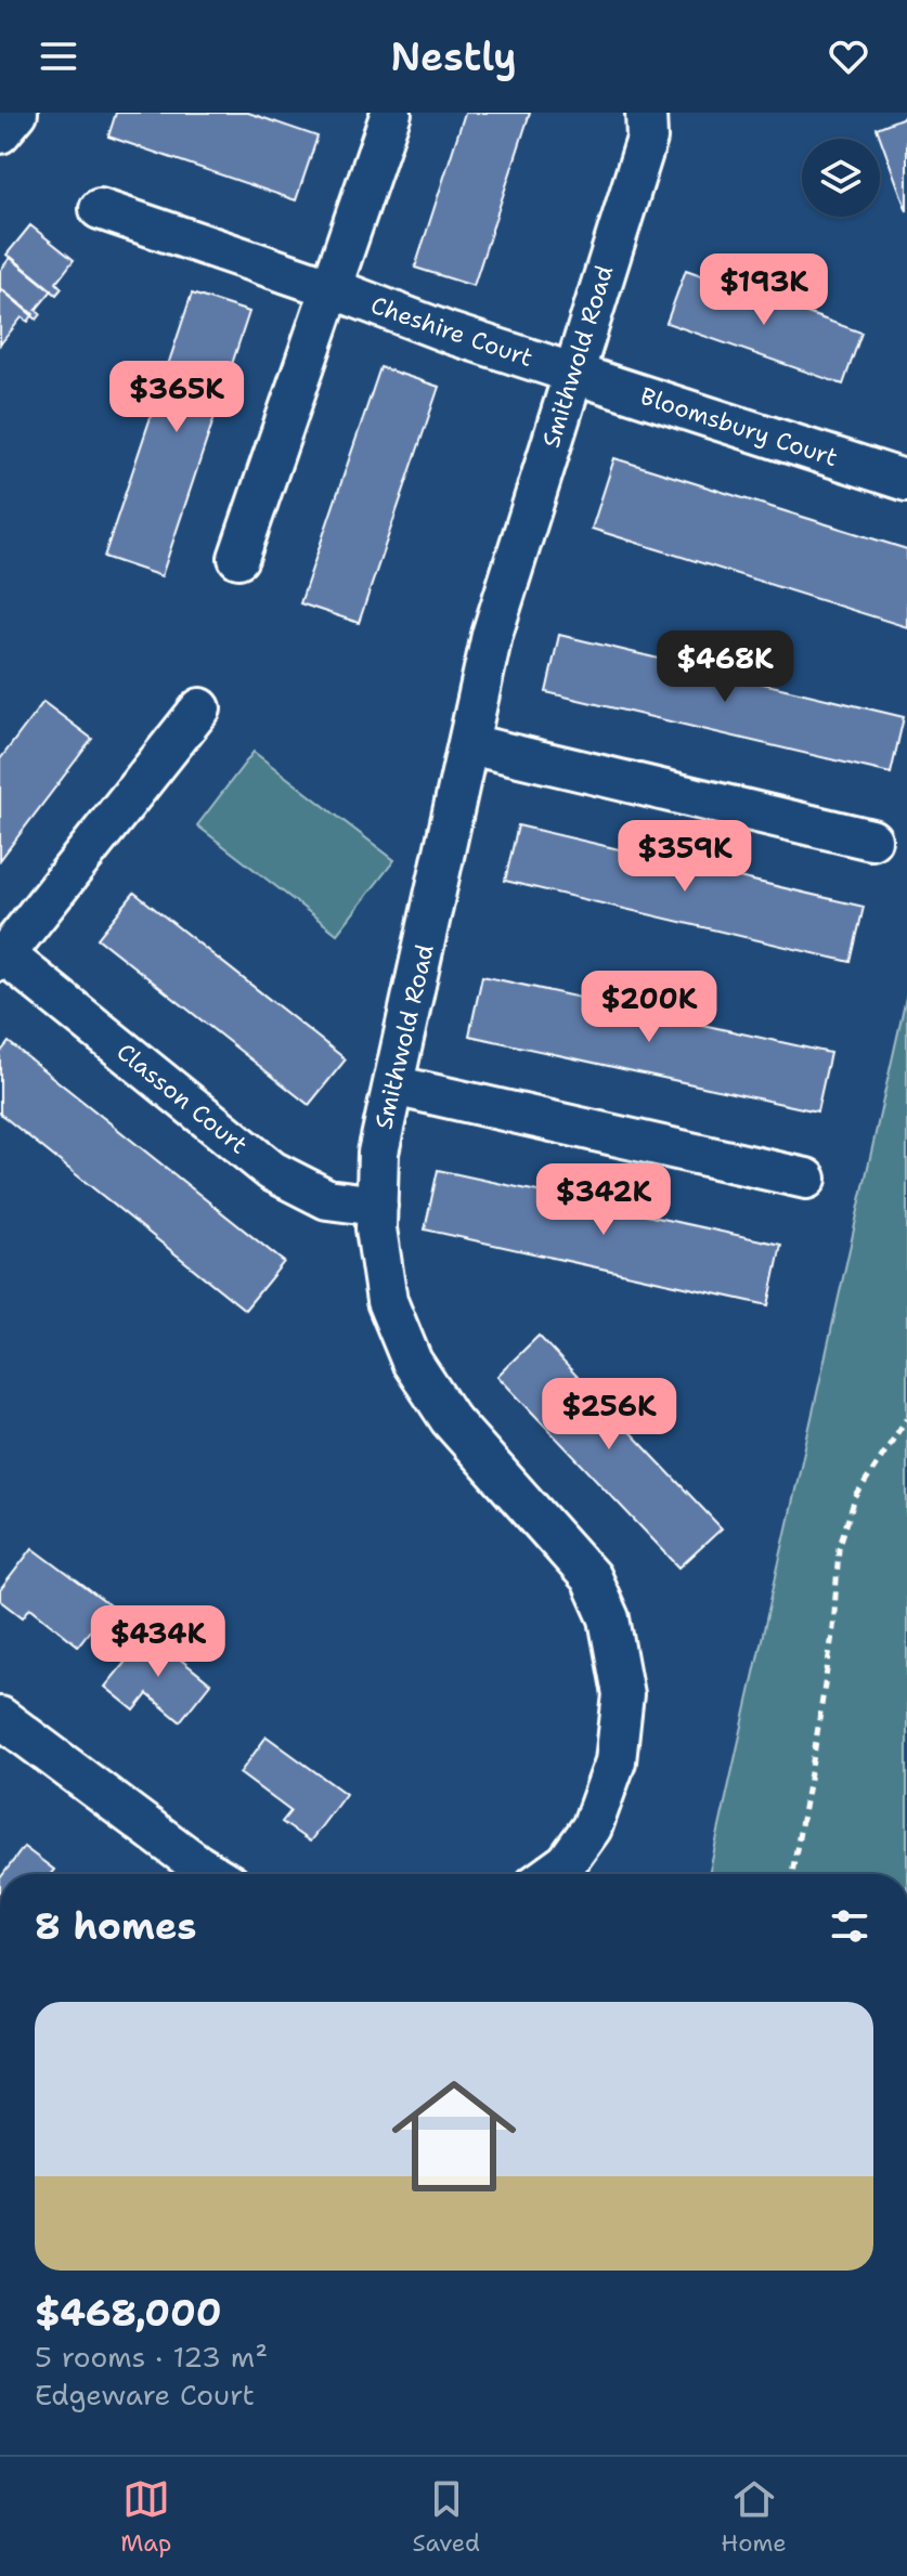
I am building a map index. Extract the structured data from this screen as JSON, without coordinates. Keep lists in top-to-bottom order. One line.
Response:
{"streets":{"street":["Cheshire Court","Smithwold Road","Bloomsbury Court","Classon Court"]},"crossings":[["Cheshire Court","Smithwold Road"],["Cheshire Court","Bloomsbury Court"],["Smithwold Road","Bloomsbury Court"],["Smithwold Road","Classon Court"]],"page":{"header":"Nestly","price":["$193K","$365K","$468K","$359K","$200K","$342K","$256K","$434K"],"heading":"8 homes","list":[{"name":"$468,000","note":"5 rooms · 123 m² · Edgeware Court"}],"tabs":["Map","Saved","Home"]}}
